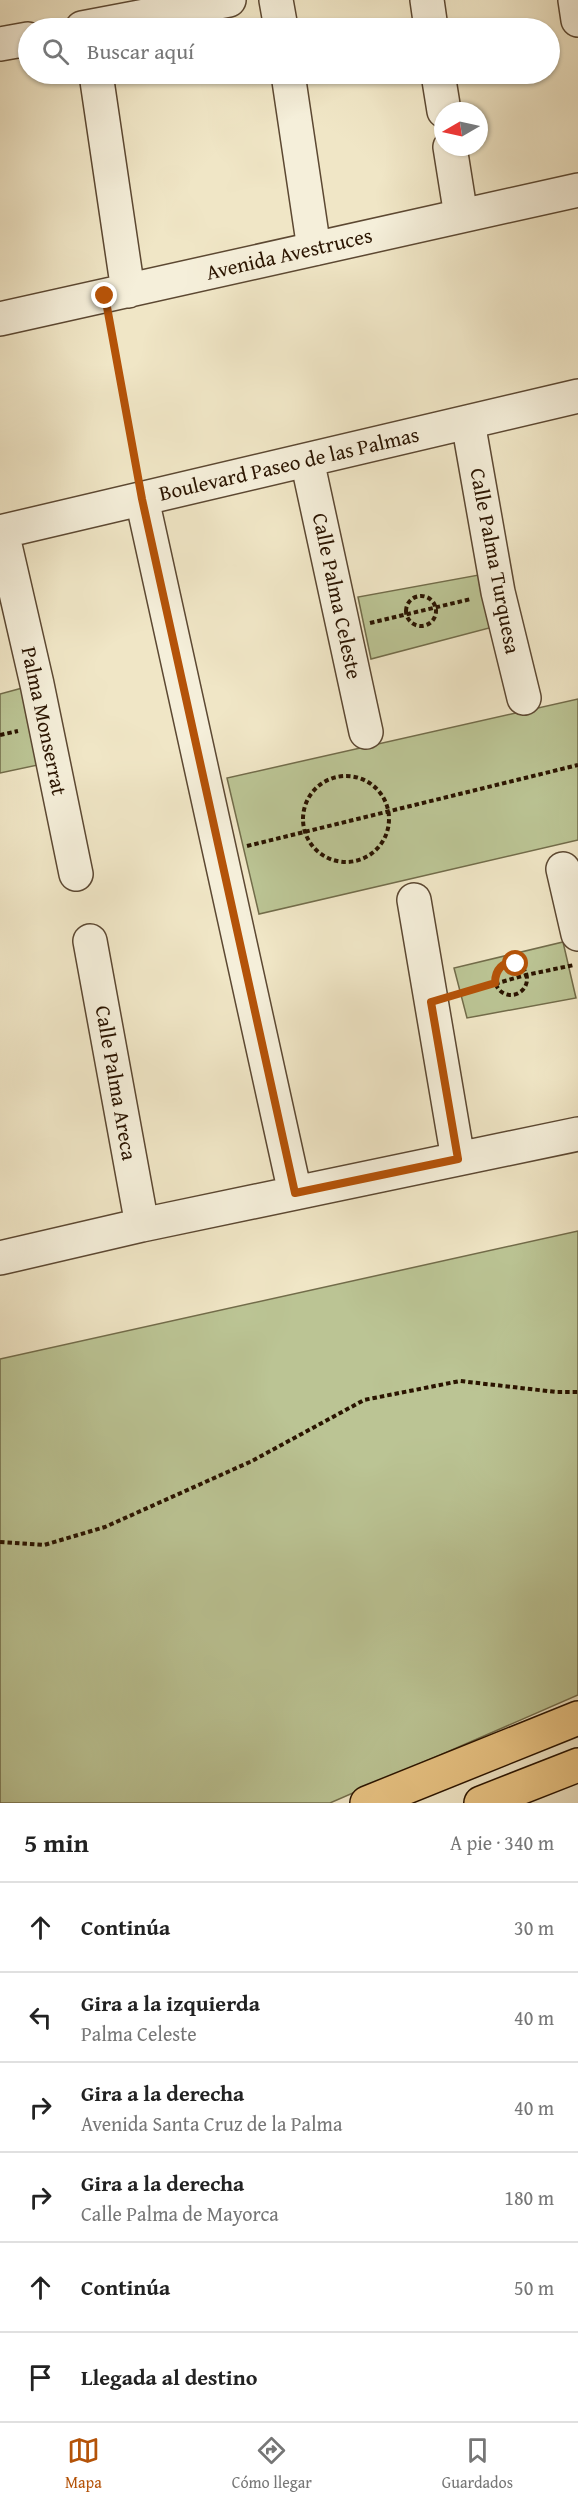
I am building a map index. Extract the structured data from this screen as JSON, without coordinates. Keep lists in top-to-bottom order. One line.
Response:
{"streets":{"street":["Avenida Avestruces","Boulevard Paseo de las Palmas","Calle Palma Turquesa","Calle Palma Celeste","Palma Monserrat","Calle Palma Areca"]},"crossings":[["Boulevard Paseo de las Palmas","Calle Palma Turquesa"],["Boulevard Paseo de las Palmas","Calle Palma Celeste"],["Boulevard Paseo de las Palmas","Palma Monserrat"]],"north":"left","page":{"search":"Buscar aquí","heading":["5 min","A pie · 340 m"],"list":[["Continúa","30 m"],["Gira a la izquierda","Palma Celeste","40 m"],["Gira a la derecha","Avenida Santa Cruz de la Palma","40 m"],["Gira a la derecha","Calle Palma de Mayorca","180 m"],["Continúa","50 m"],"Llegada al destino"],"nav":["Mapa","Cómo llegar","Guardados"]}}
